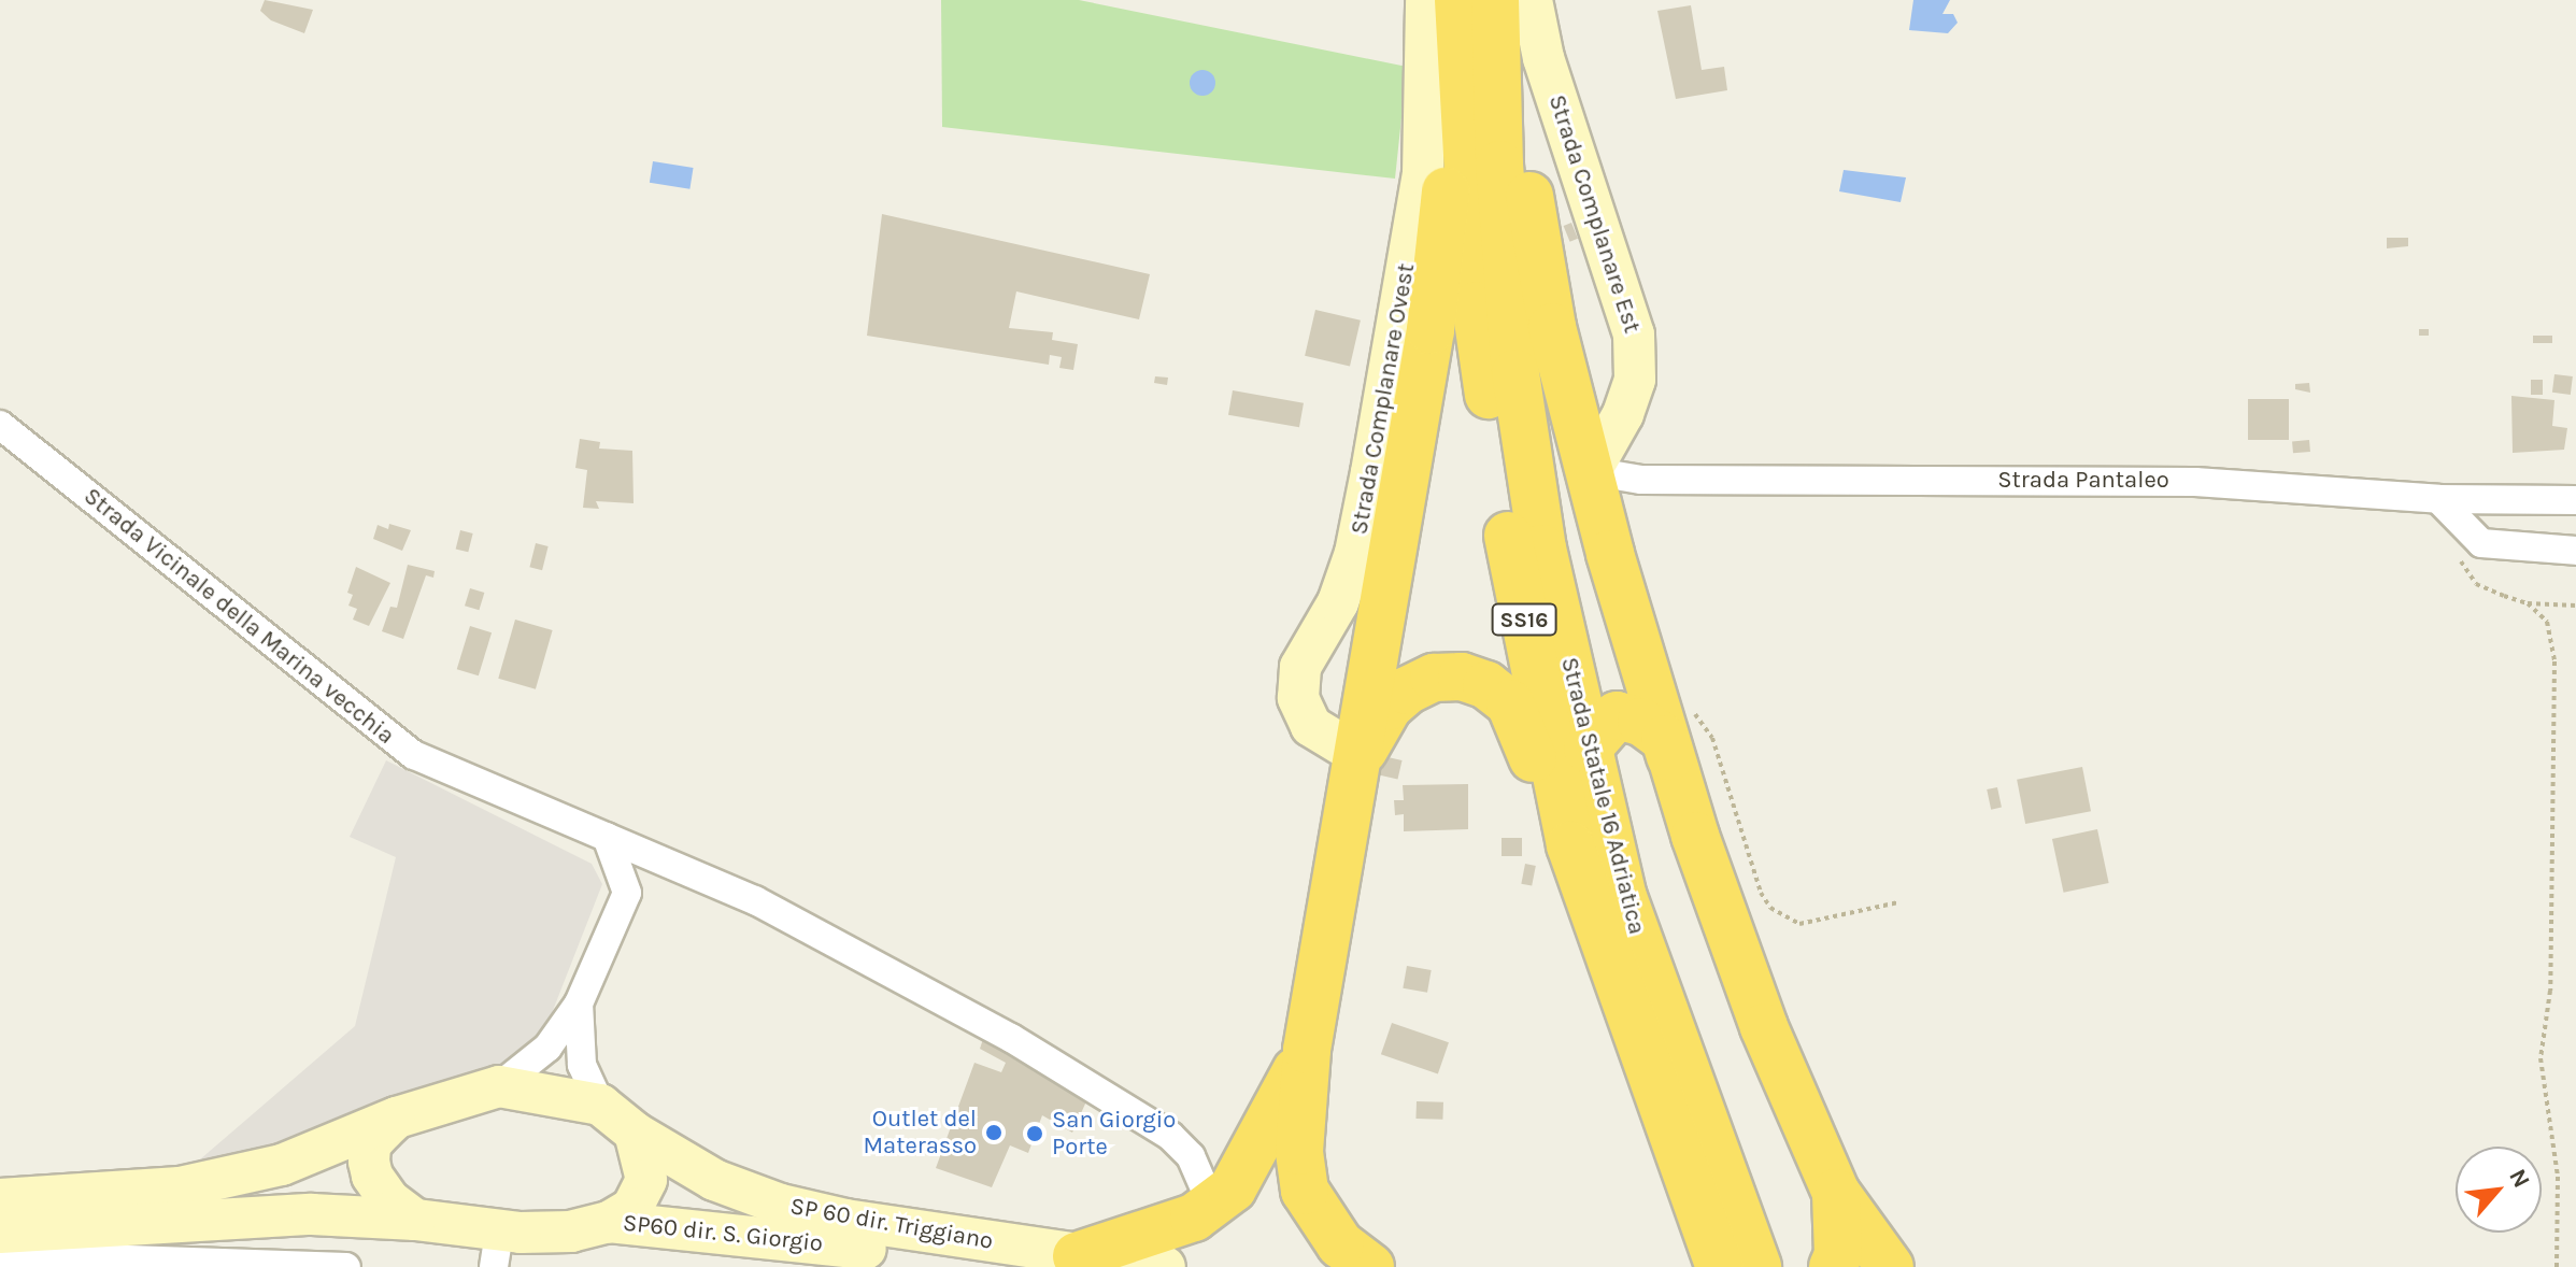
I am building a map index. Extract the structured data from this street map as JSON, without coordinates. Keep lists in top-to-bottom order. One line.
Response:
{"streets":{"highway":["SS16","Strada Statale 16 Adriatica"],"main road":["Strada Complanare Est","Strada Complanare Ovest","SP 60 dir. Triggiano","SP60 dir. S. Giorgio"],"street":["Strada Pantaleo","Strada Vicinale della Marina vecchia"]},"crossings":[["Strada Complanare Est","Strada Pantaleo"],["Strada Complanare Est","SS16"],["Strada Complanare Ovest","SS16"],["Strada Pantaleo","SS16"],["SS16","Strada Statale 16 Adriatica"]],"places":["Outlet del Materasso","San Giorgio Porte"],"north":"top right"}
